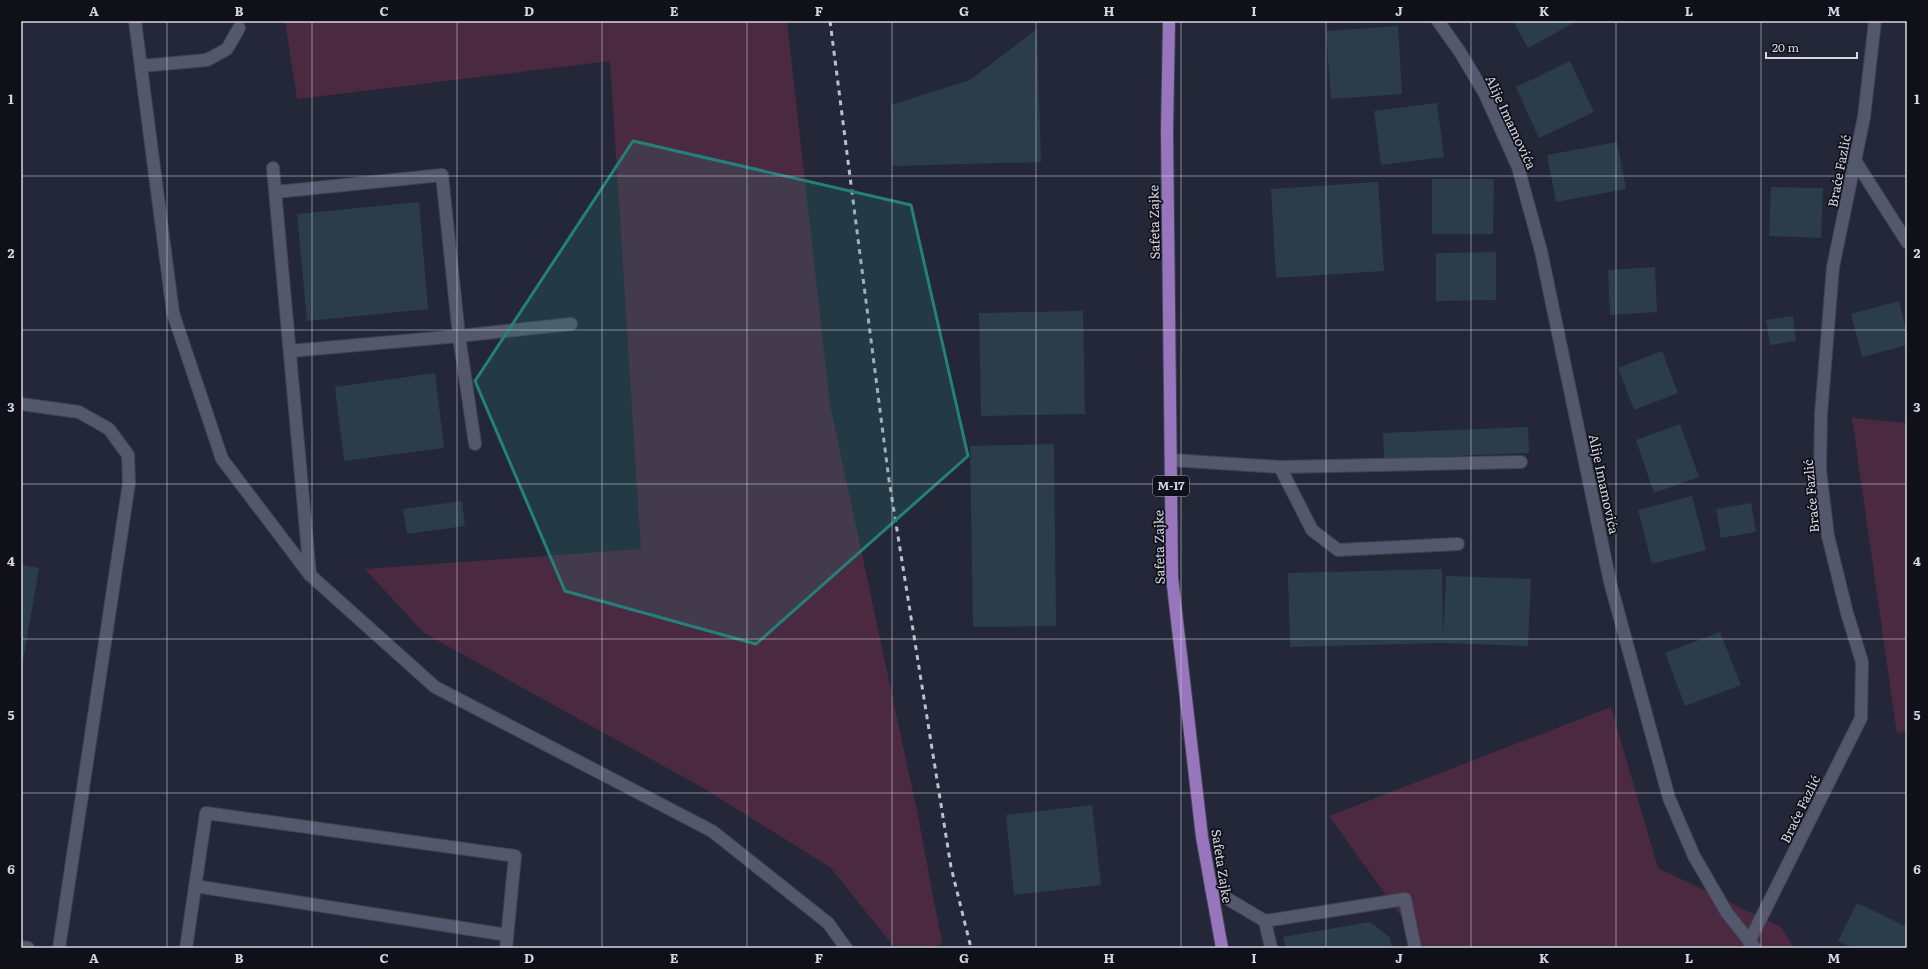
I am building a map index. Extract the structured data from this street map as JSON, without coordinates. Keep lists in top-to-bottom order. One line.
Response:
{"streets":{"main road":["Safeta Zajke","M-17"],"street":["Alije Imamovića","Braće Fazlić"]},"crossings":[["Alije Imamovića","Braće Fazlić"]],"scale_bar":"20 m","grid":{"columns":["A","B","C","D","E","F","G","H","I","J","K","L","M"],"rows":["1","2","3","4","5","6"]}}
